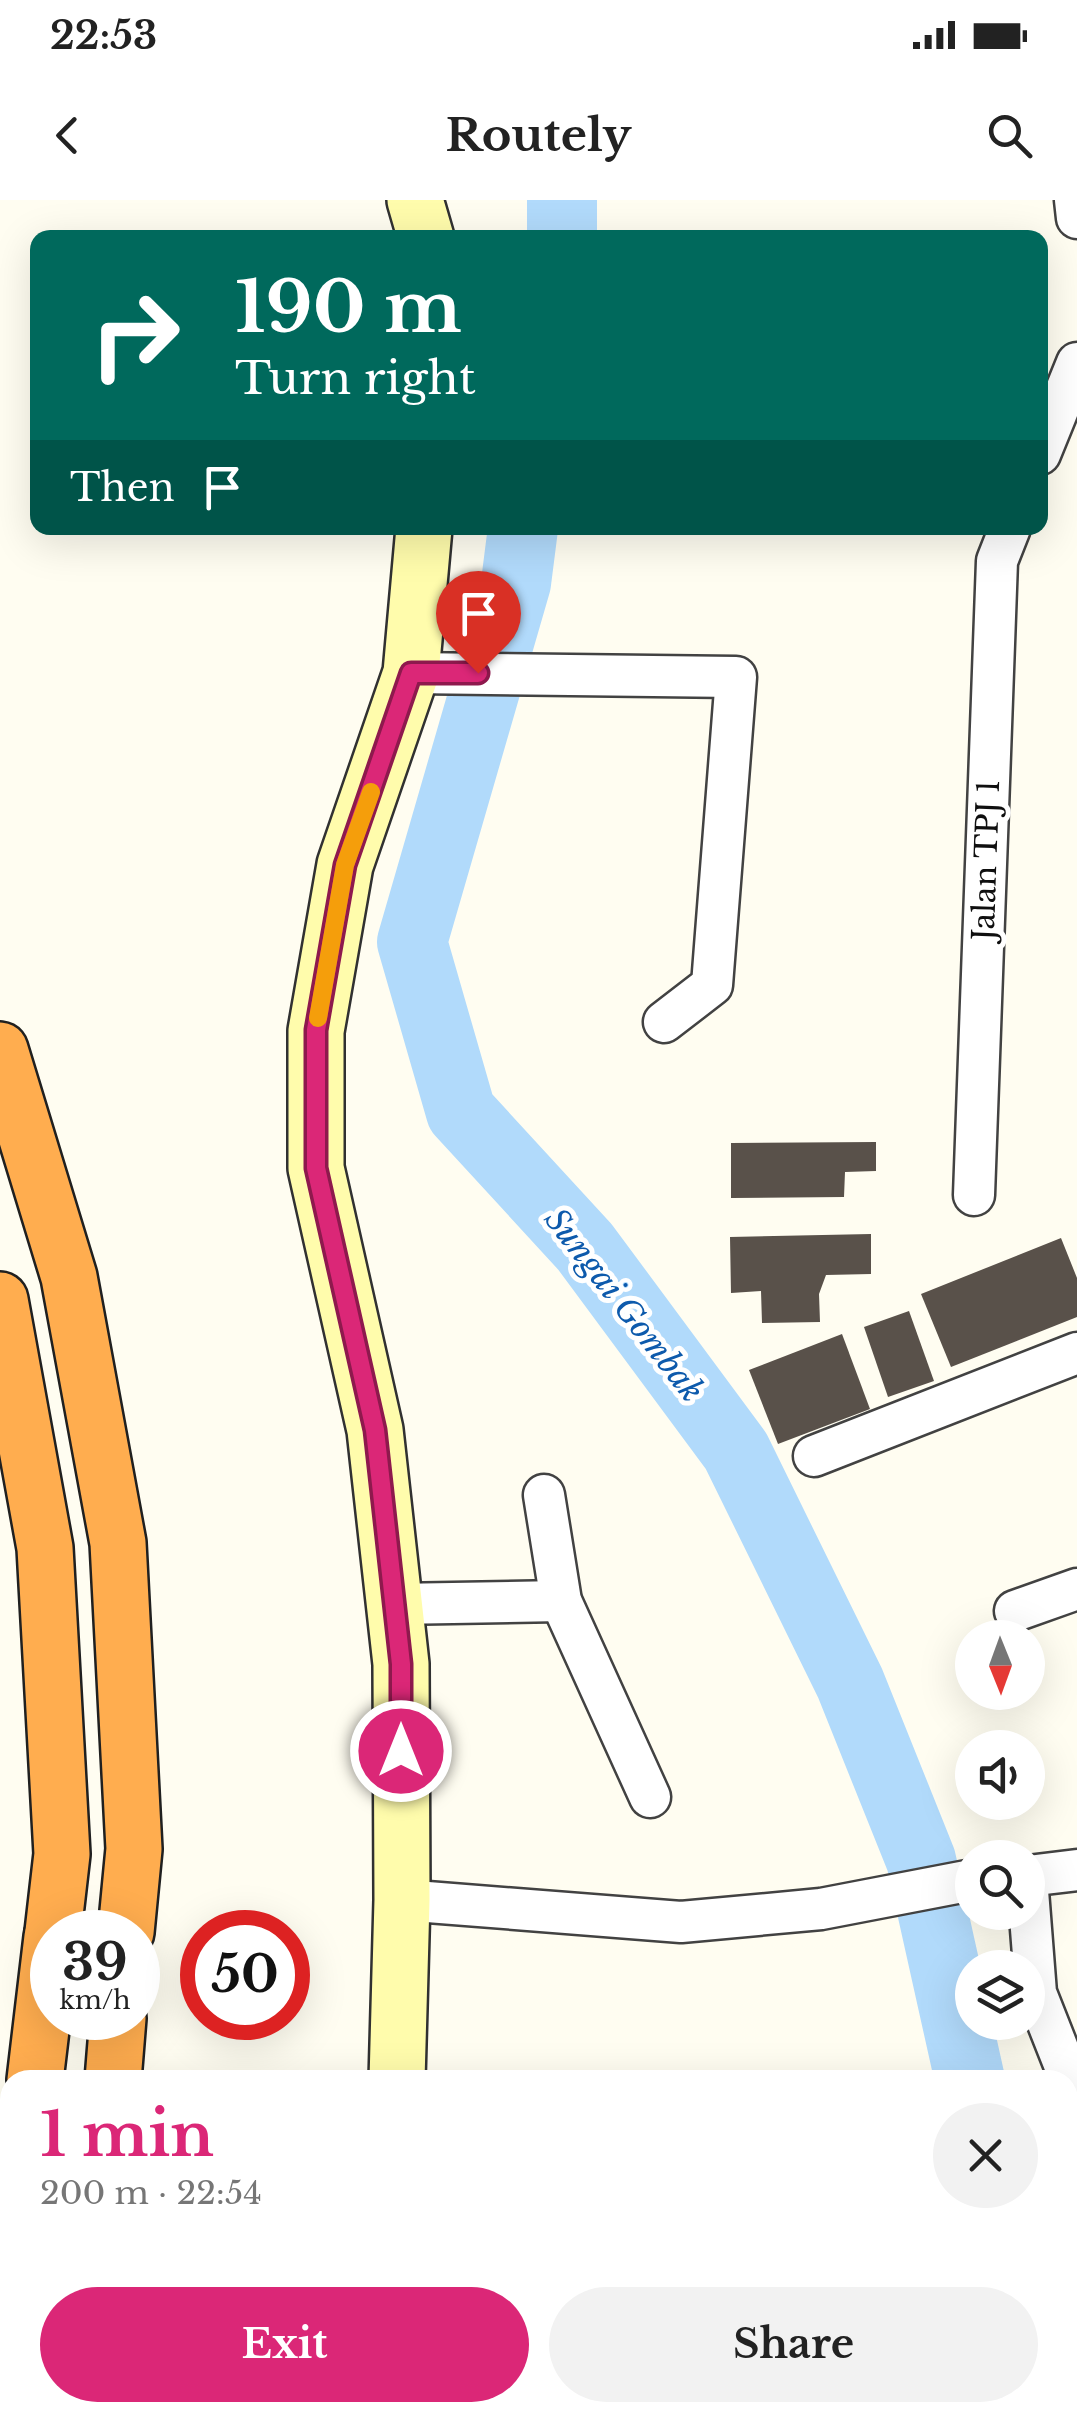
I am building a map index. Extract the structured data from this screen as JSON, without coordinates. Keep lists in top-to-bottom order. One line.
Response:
{"streets":{"street":["Jalan TPJ 1"]},"water":["Sungai Gombak"],"north":"bottom","page":{"status":"22:53","header":"Routely","turn":["190 m","Turn right"],"then":"Then","speed":"39 km/h","limit":"50","heading":["1 min","200 m · 22:54"],"buttons":["Exit","Share"]}}
